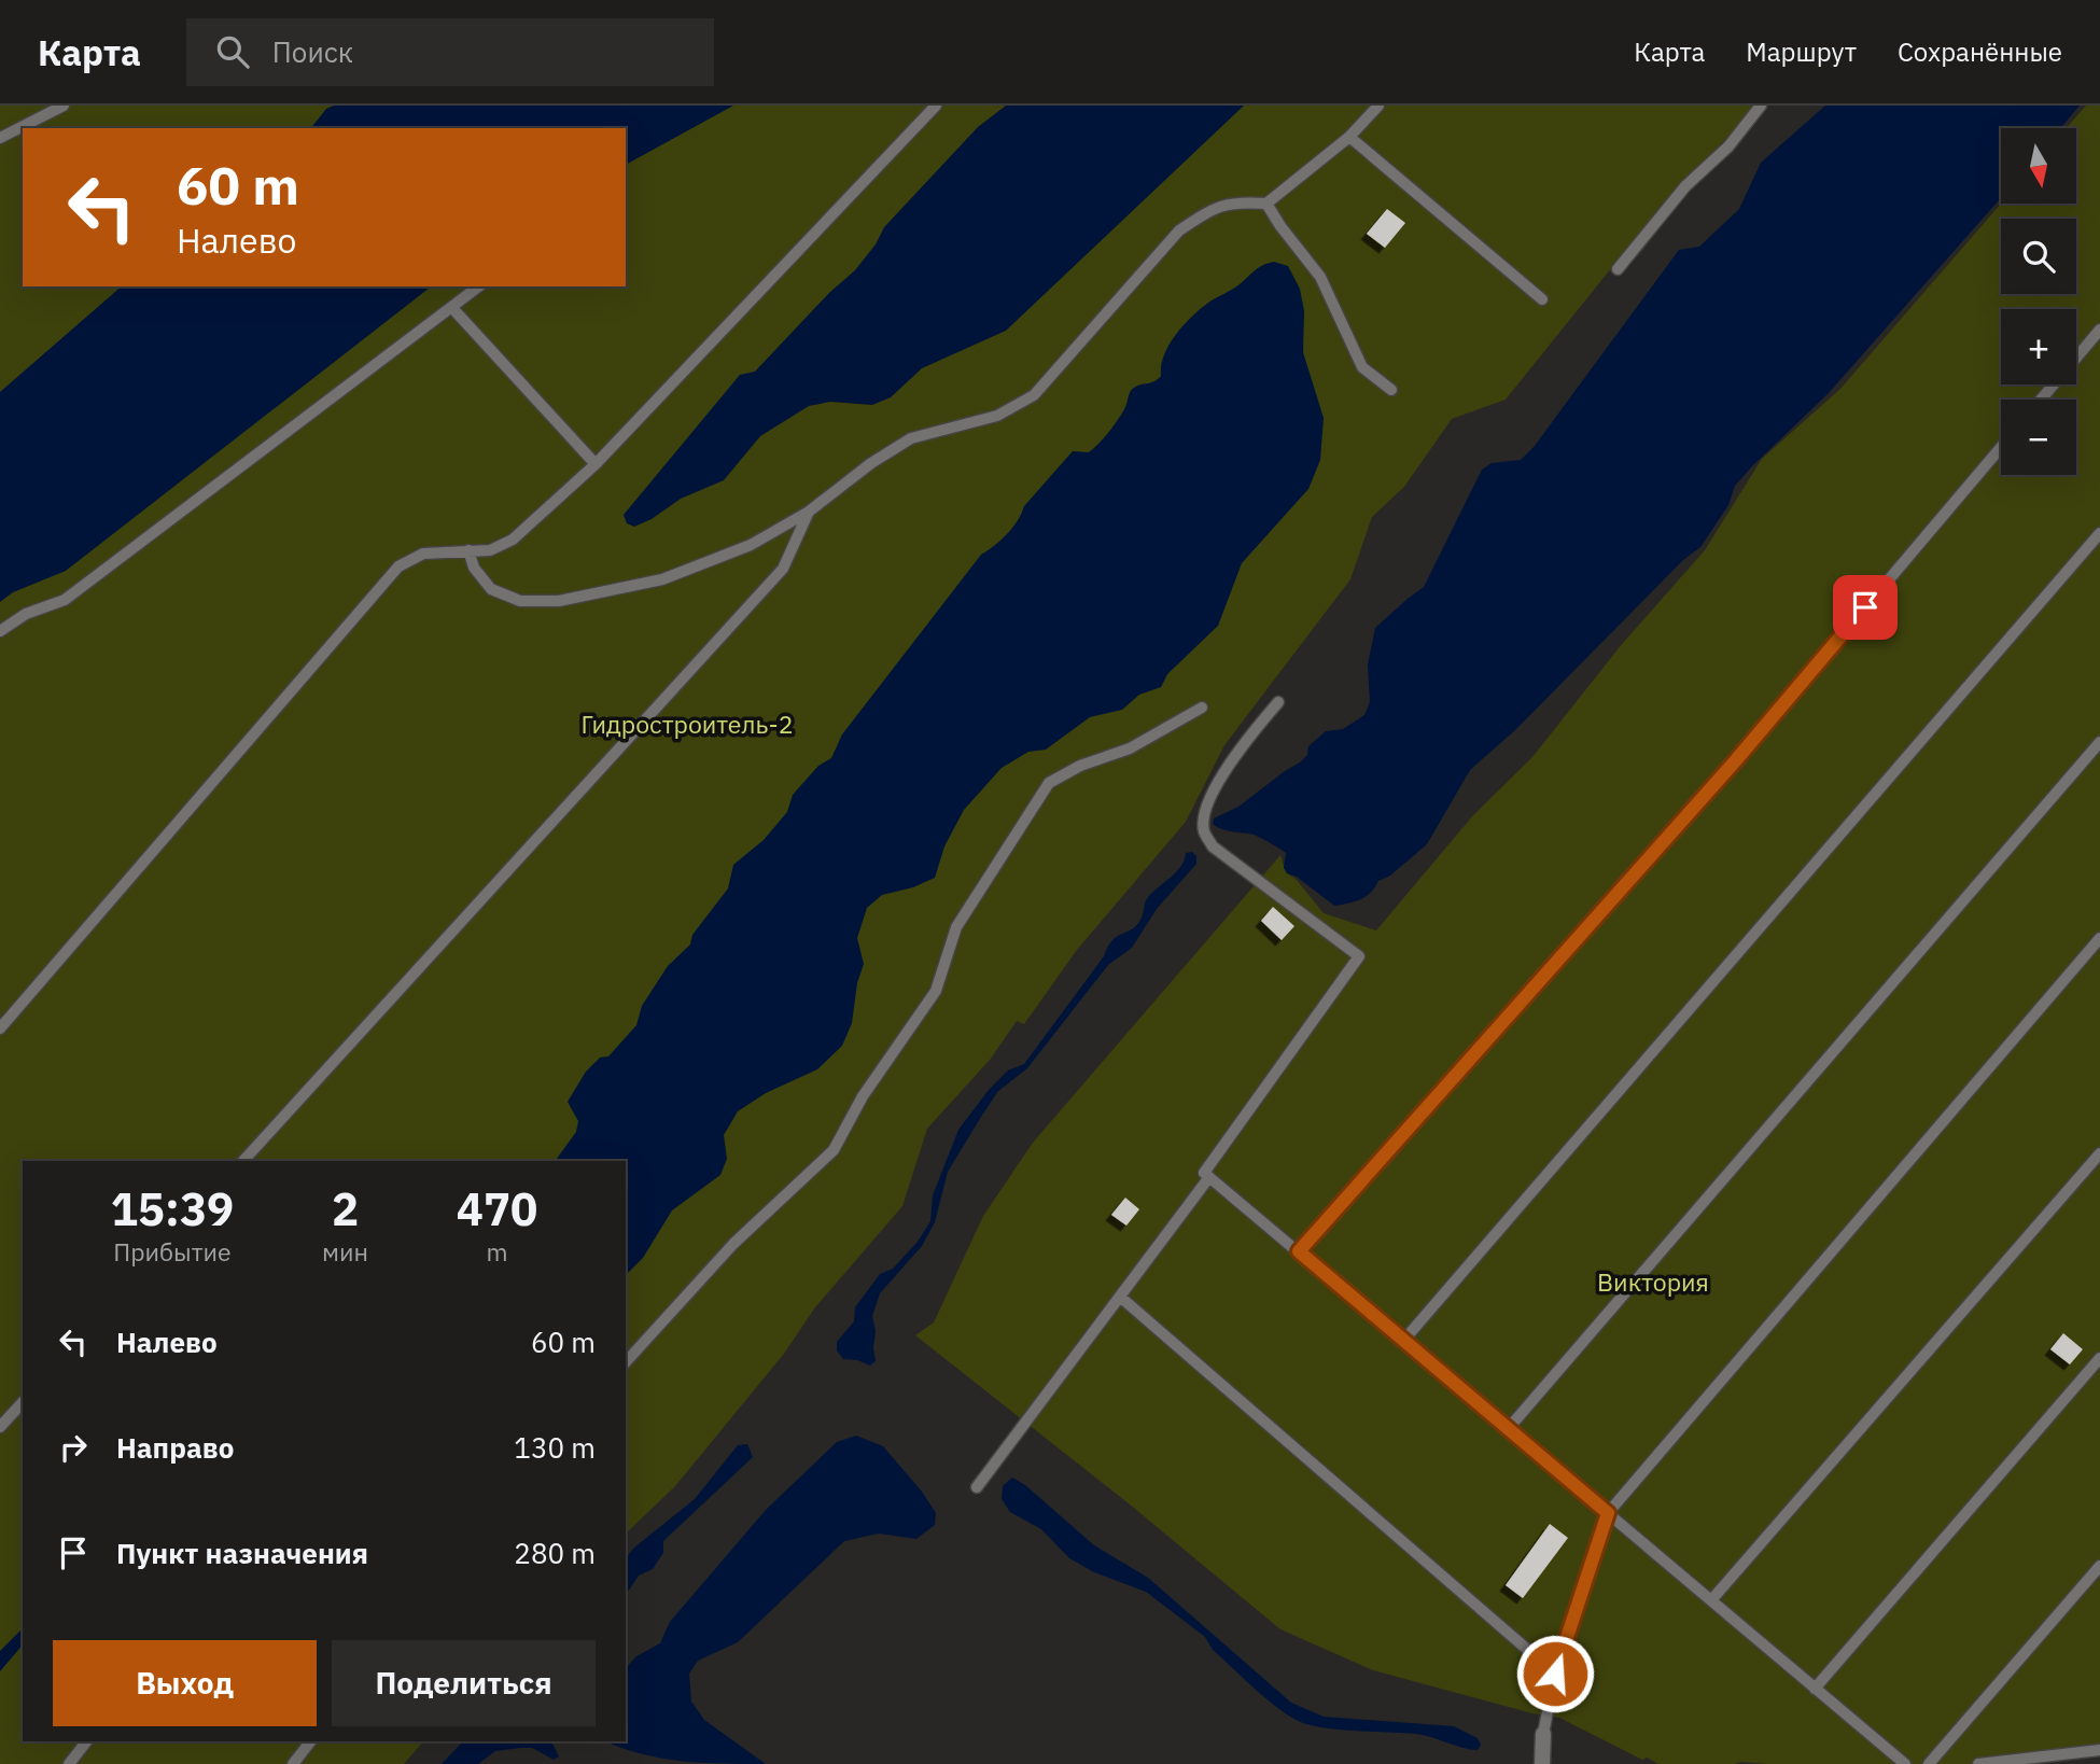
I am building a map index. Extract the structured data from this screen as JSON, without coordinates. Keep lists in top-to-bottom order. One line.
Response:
{"parks":["Гидростроитель-2","Виктория"],"north":"bottom","page":{"header":"Карта","search":"Поиск","nav":["Карта","Маршрут","Сохранённые"],"map_buttons":["+","−"],"turn":["60 m","Налево"],"eta":["15:39","Прибытие","2","мин","470","m"],"list":[{"name":"Налево","value":"60 m"},{"name":"Направо","value":"130 m"},{"name":"Пункт назначения","value":"280 m"}],"buttons":["Выход","Поделиться"]}}
